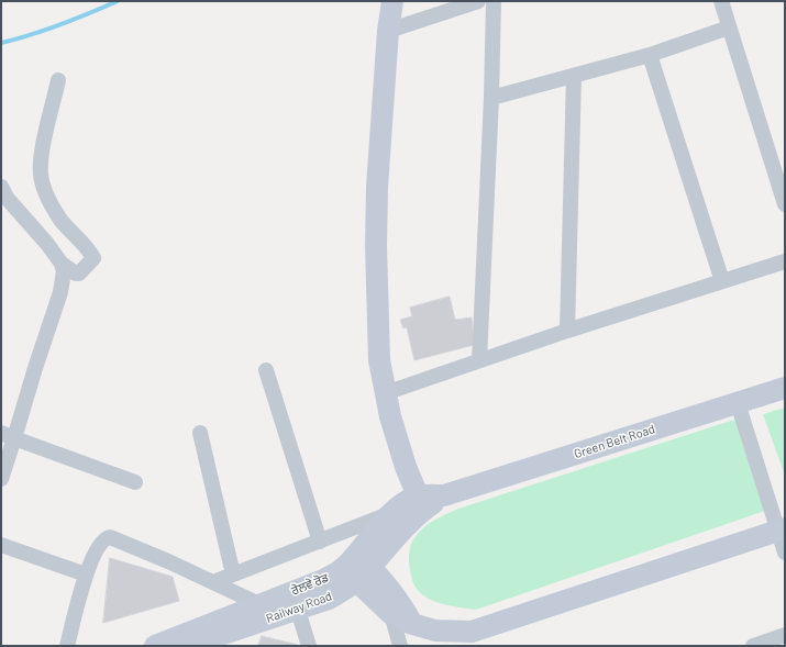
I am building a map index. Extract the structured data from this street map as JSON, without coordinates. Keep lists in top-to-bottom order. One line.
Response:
{"streets":{"street":["Green Belt Road","ਰੇਲਵੇ ਰੋਡ","Railway Road"]},"crossings":[["Green Belt Road","Railway Road"],["ਰੇਲਵੇ ਰੋਡ","Railway Road"]]}
